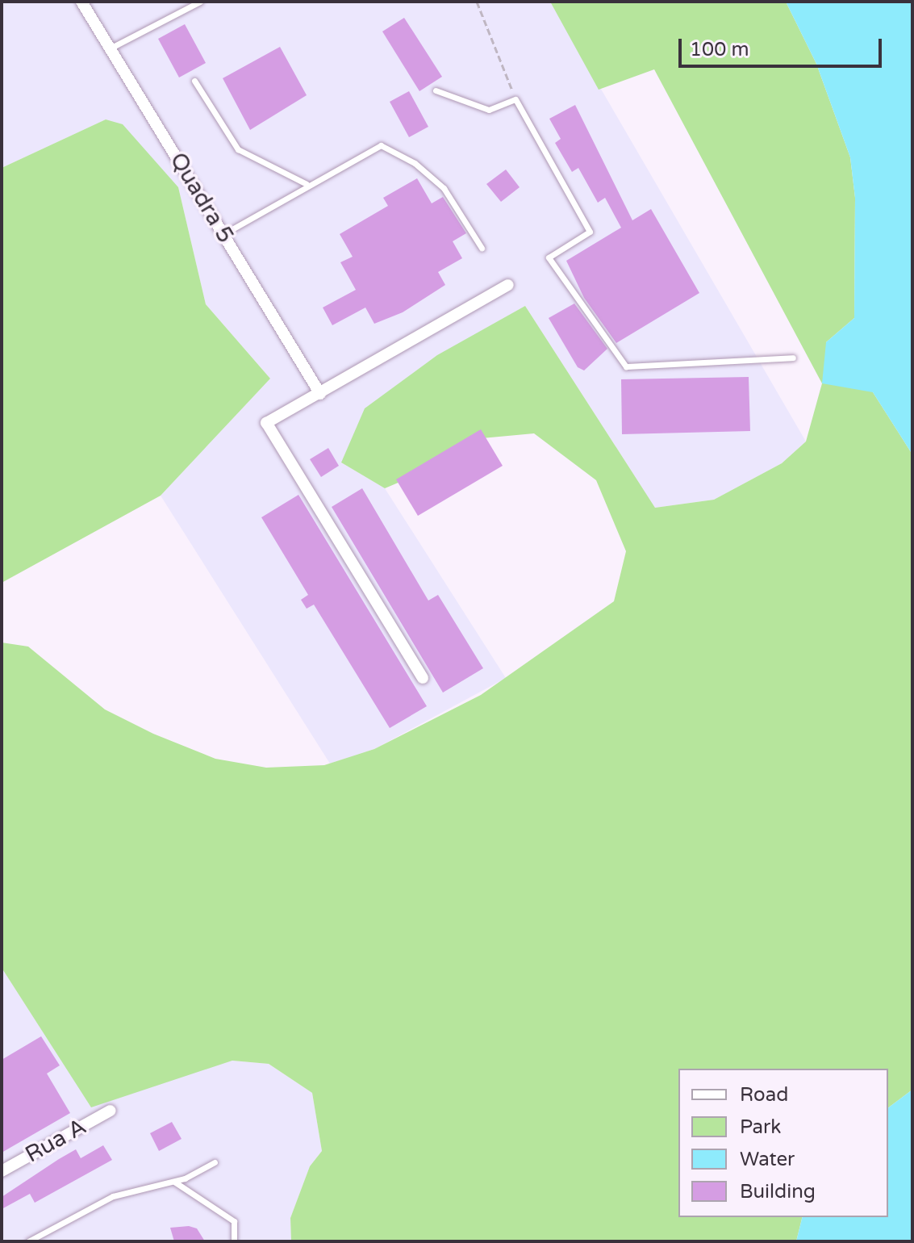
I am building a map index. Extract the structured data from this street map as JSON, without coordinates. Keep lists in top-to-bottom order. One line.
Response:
{"streets":{"street":["Quadra 5","Rua A"]},"legend":["Road","Park","Water","Building"],"scale_bar":"100 m"}
